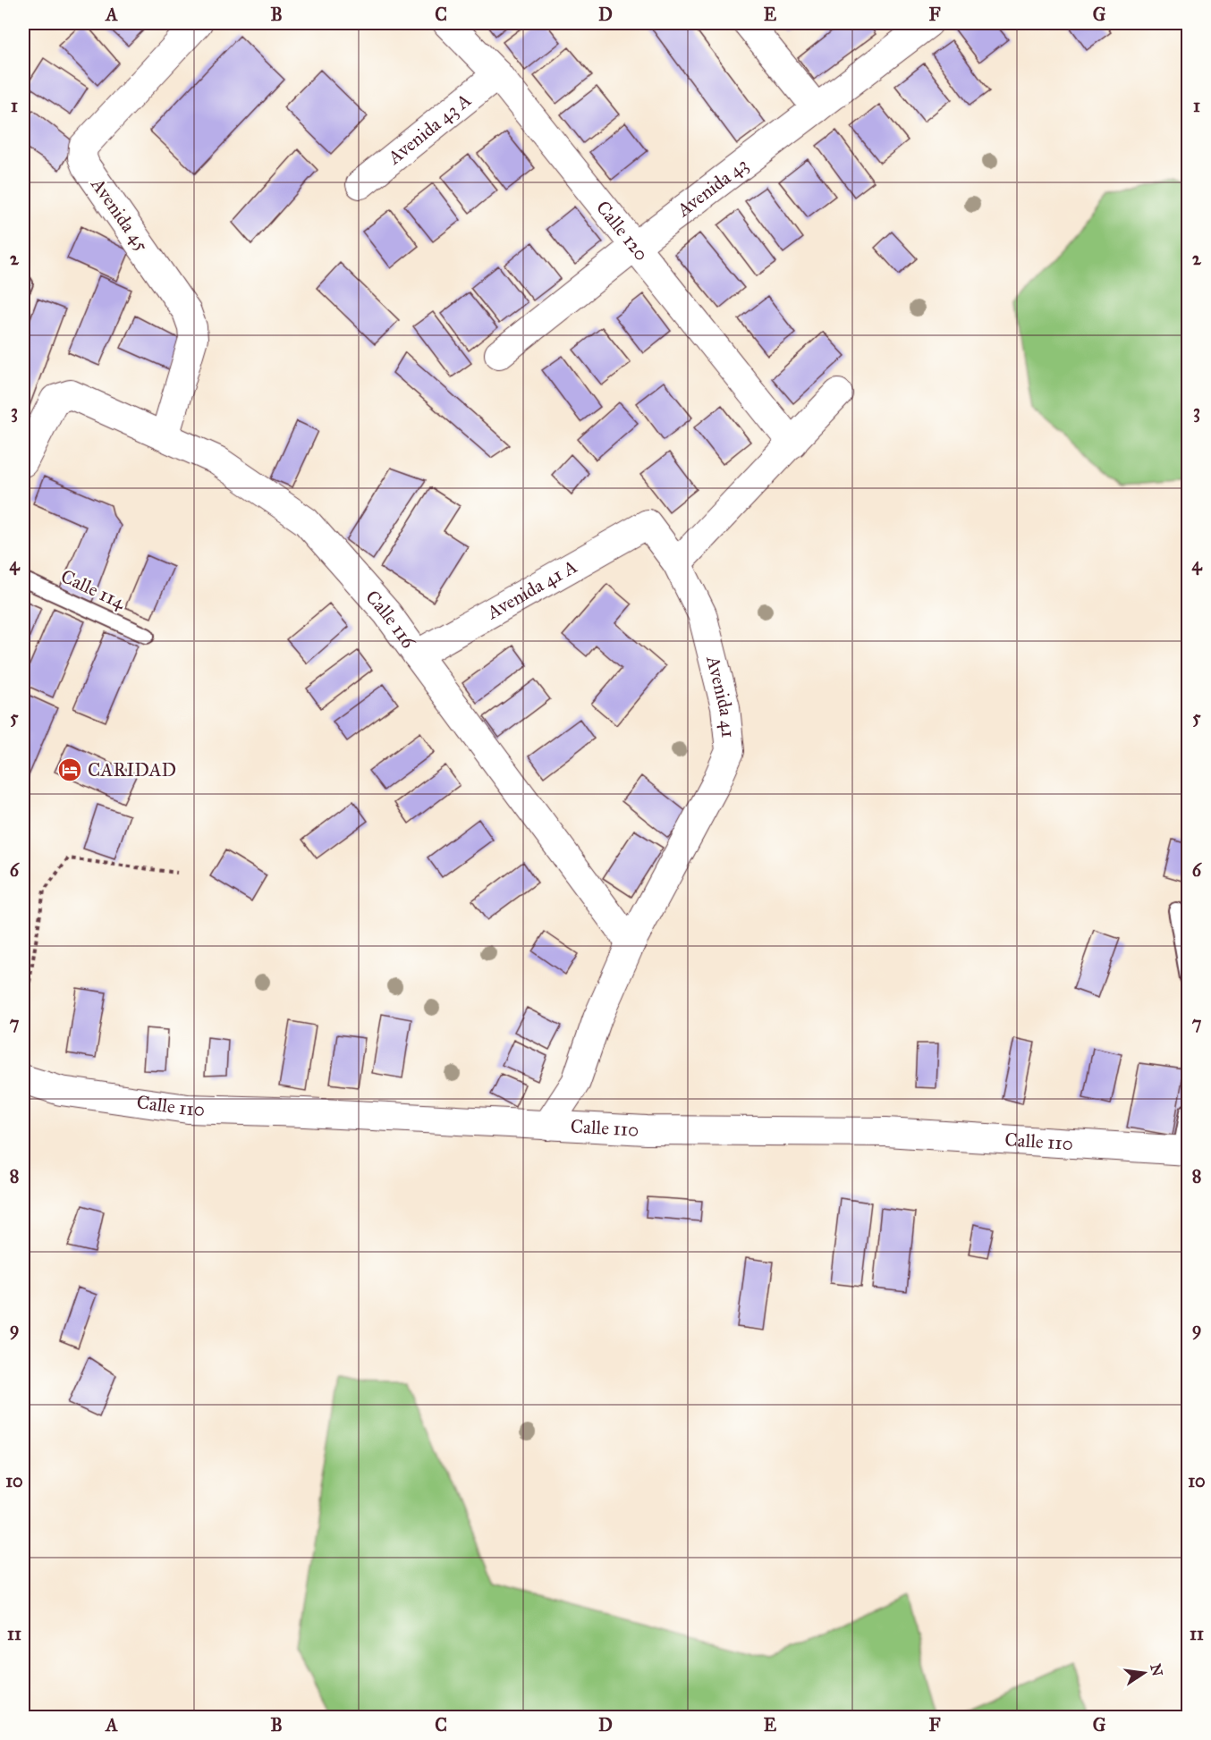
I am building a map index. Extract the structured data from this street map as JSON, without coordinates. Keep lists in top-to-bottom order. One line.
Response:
{"streets":{"street":["Avenida 43 A","Avenida 43","Avenida 45","Calle 120","Avenida 41 A","Calle 116","Avenida 41","Calle 110"],"lane":["Calle 114"]},"crossings":[["Avenida 43 A","Calle 120"],["Avenida 43","Calle 120"],["Avenida 45","Calle 116"],["Avenida 41 A","Calle 116"],["Avenida 41 A","Avenida 41"],["Calle 116","Avenida 41"],["Avenida 41","Calle 110"]],"places":{"hotel":["CARIDAD"]},"north":"right","grid":{"columns":["A","B","C","D","E","F","G"],"rows":["1","2","3","4","5","6","7","8","9","10","11"]}}
